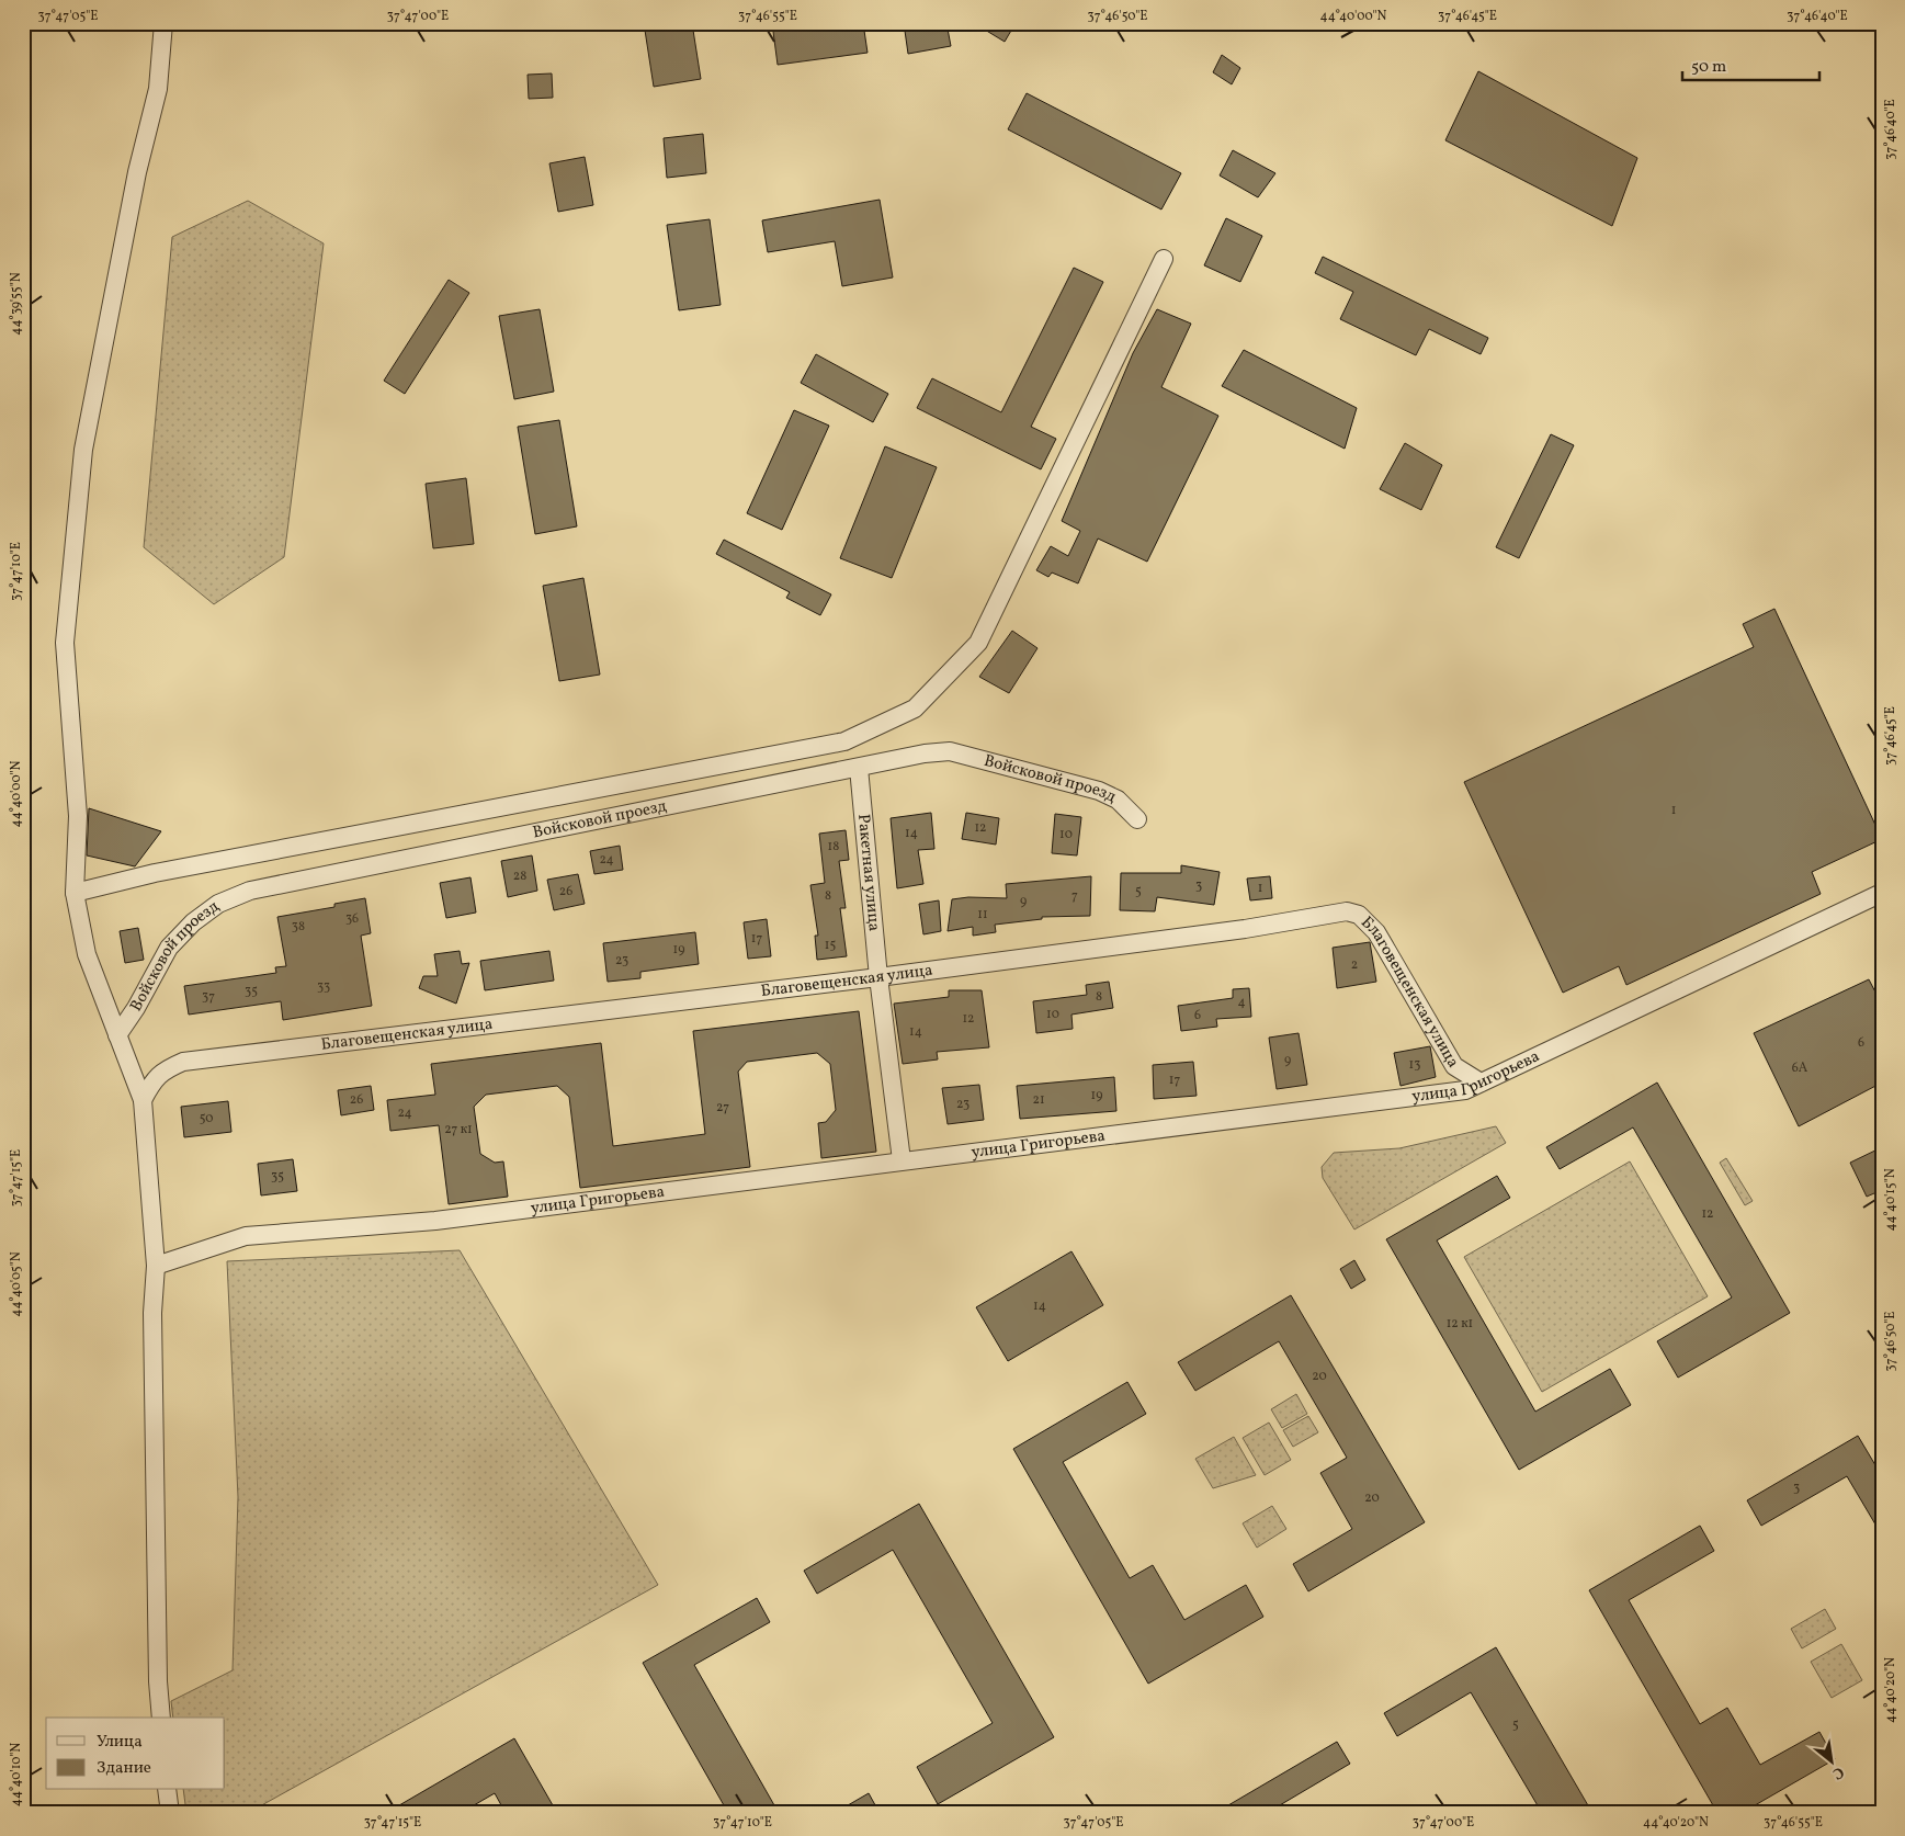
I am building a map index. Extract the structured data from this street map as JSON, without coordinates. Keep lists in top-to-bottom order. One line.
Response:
{"streets":{"street":["Войсковой проезд","Ракетная улица","Благовещенская улица","улица Григорьева"]},"crossings":[["Войсковой проезд","Ракетная улица"],["Ракетная улица","Благовещенская улица"],["Ракетная улица","улица Григорьева"],["Благовещенская улица","улица Григорьева"]],"house_numbers":["1","12","14","10","18","24","28","3","1","26","5","8","7","9","11","36","38","17","15","19","23","2","33","35","37","8","4","10","6","12","14","6","9","13","6А","17","19","26","21","23","27","24","50","27 к1","35","12","14","12 к1","20","3","20","5"],"legend":["Улица","Здание"],"scale_bar":"50 m","north":"bottom right","coordinates":["37°47'05\"E","37°47'00\"E","37°46'55\"E","37°46'50\"E","44°40'00\"N","37°46'45\"E","37°46'40\"E","44°39'55\"N","37°47'10\"E","37°47'15\"E","44°40'15\"N","44°40'05\"N","44°40'20\"N","44°40'10\"N"]}
